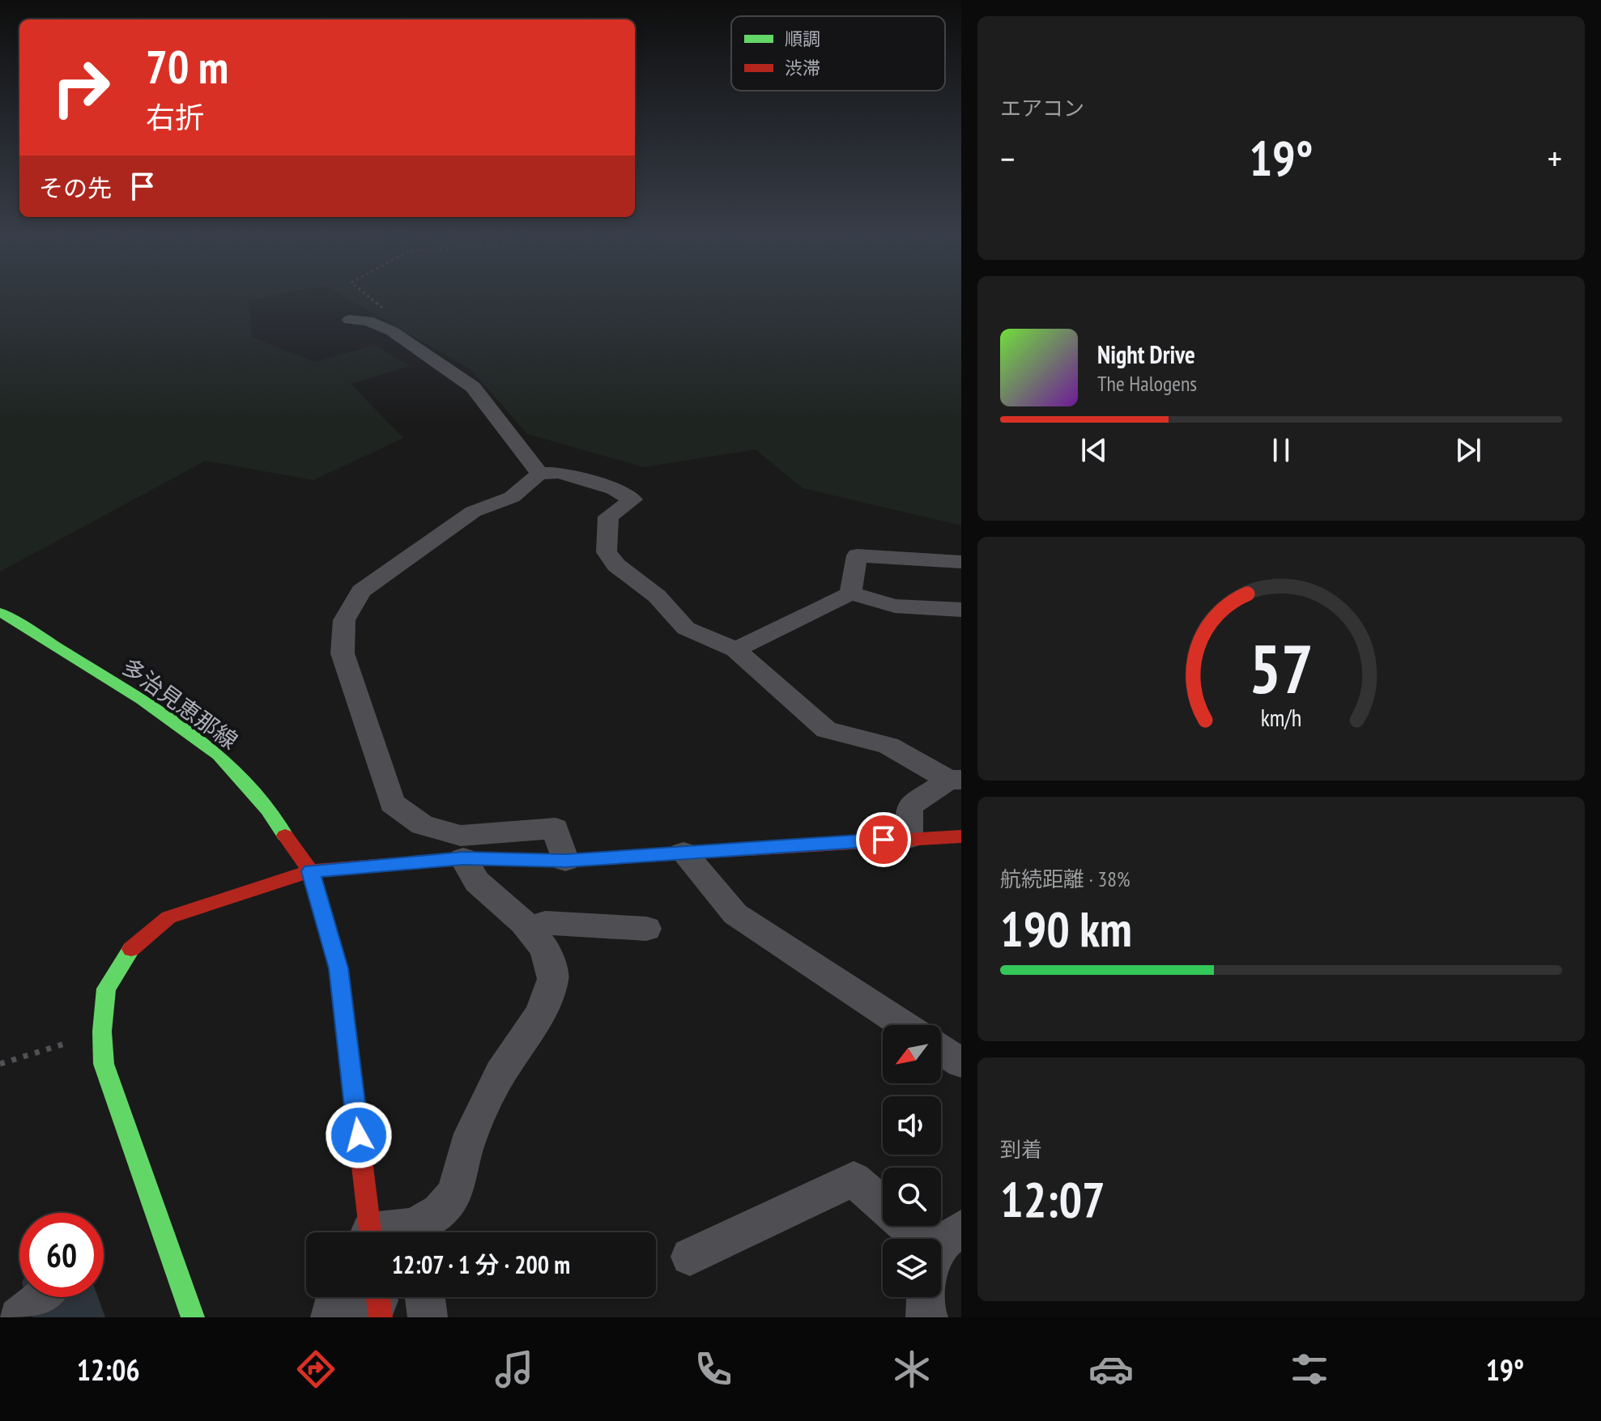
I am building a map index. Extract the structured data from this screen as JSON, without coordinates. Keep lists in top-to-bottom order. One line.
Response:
{"streets":{"street":["多治見恵那線"]},"legend":["順調","渋滞"],"north":"bottom left","page":{"tile":["エアコン",["航続距離 · 38%","190 km"],["到着","12:07"]],"turn":["70 m","右折"],"heat":["−","19°","+"],"then":"その先","song":["Night Drive","The Halogens"],"limit":"60","trip":"12:07 · 1 分 · 200 m","tabs":["12:06","19°"],"gauge":["57","km/h"]}}
